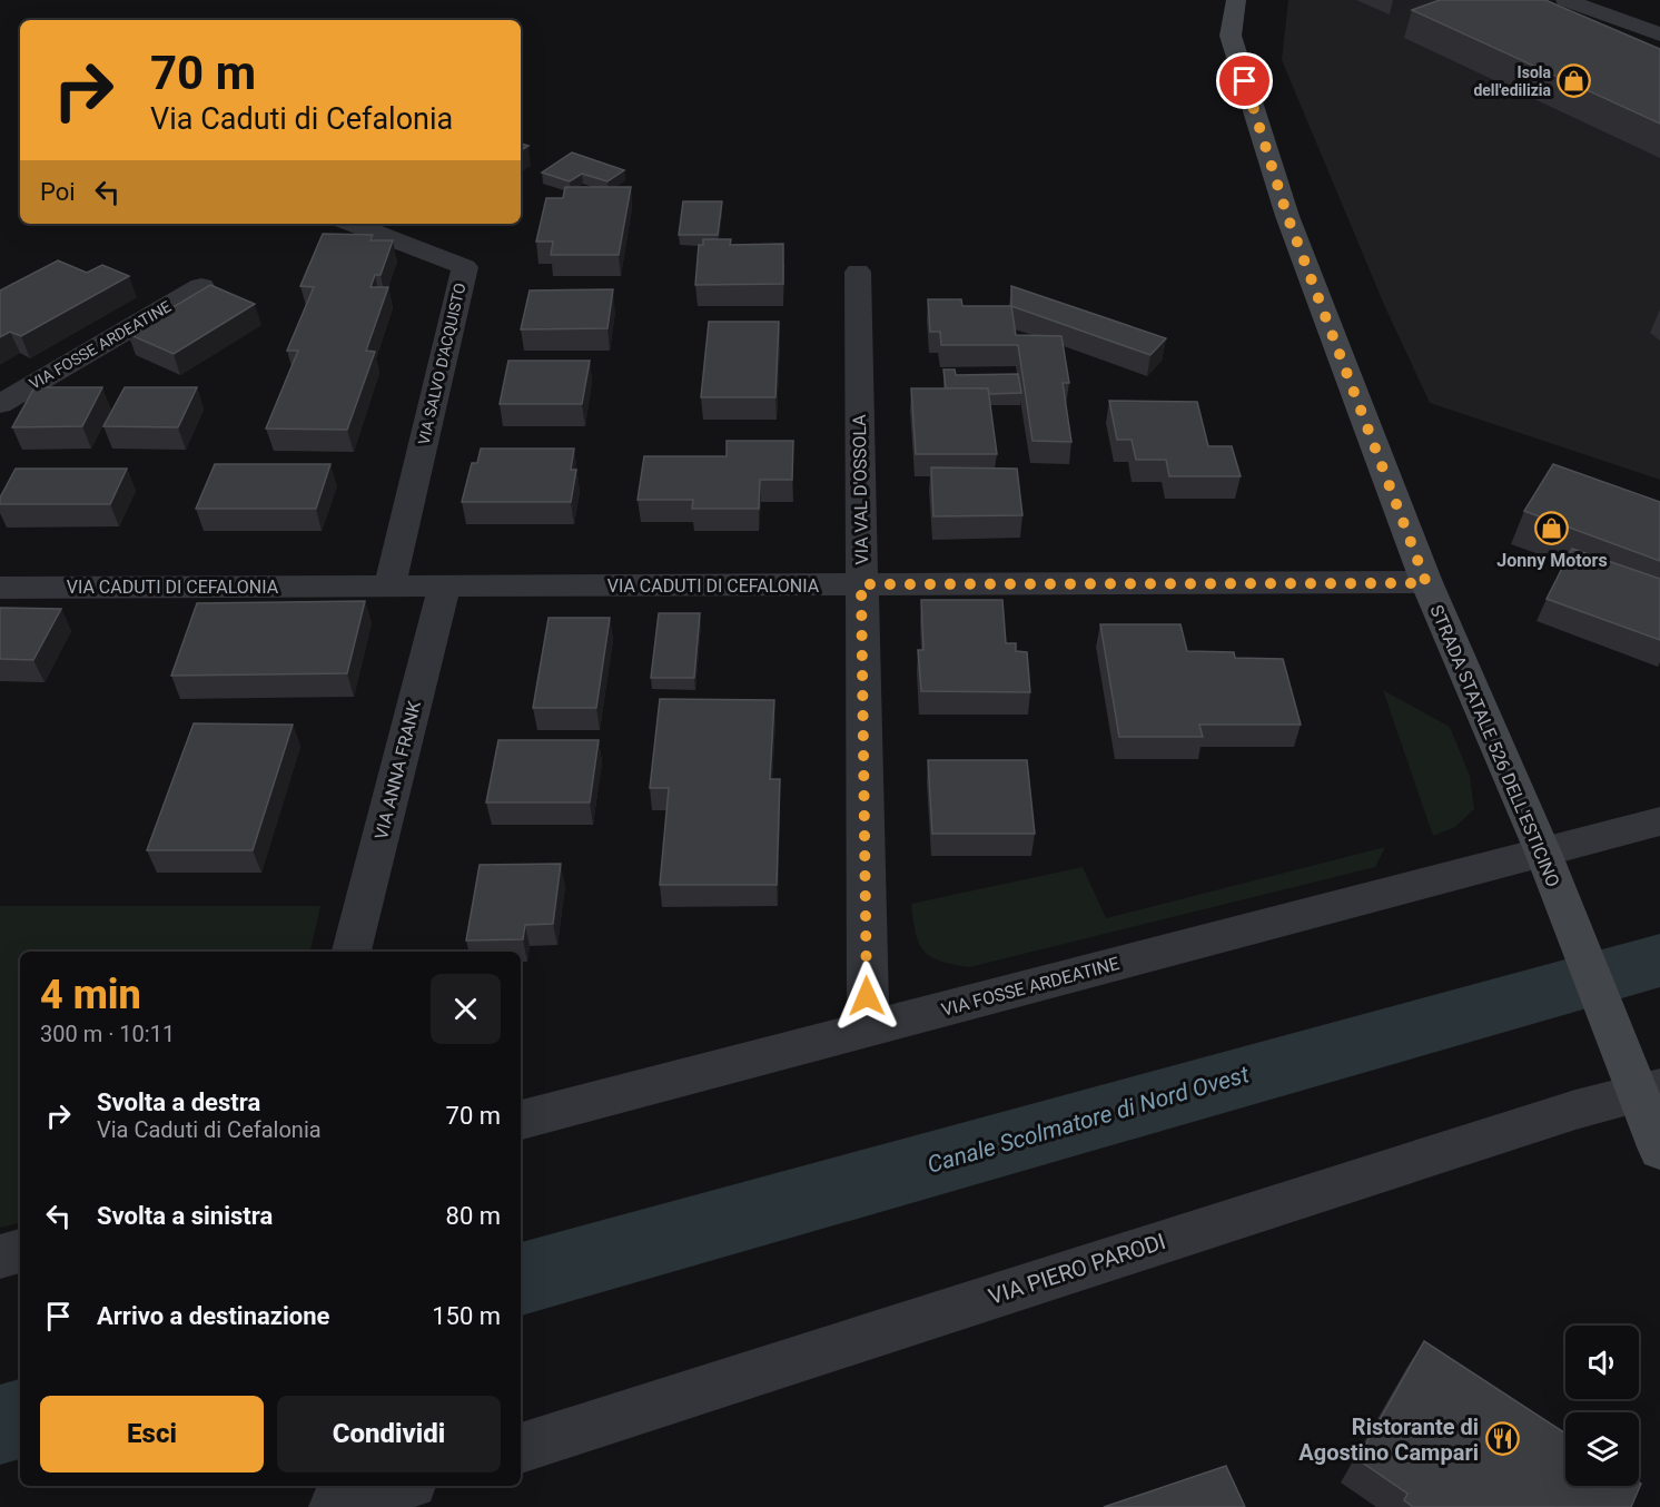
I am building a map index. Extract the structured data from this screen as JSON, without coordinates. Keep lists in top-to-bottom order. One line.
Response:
{"streets":{"street":["VIA FOSSE ARDEATINE","VIA SALVO D'ACQUISTO","VIA VAL D'OSSOLA","VIA CADUTI DI CEFALONIA","STRADA STATALE 526 DELL'ESTICINO","VIA ANNA FRANK","VIA PIERO PARODI"]},"crossings":[["VIA FOSSE ARDEATINE","VIA VAL D'OSSOLA"],["VIA FOSSE ARDEATINE","STRADA STATALE 526 DELL'ESTICINO"],["VIA SALVO D'ACQUISTO","VIA CADUTI DI CEFALONIA"],["VIA VAL D'OSSOLA","VIA CADUTI DI CEFALONIA"],["VIA CADUTI DI CEFALONIA","STRADA STATALE 526 DELL'ESTICINO"],["VIA CADUTI DI CEFALONIA","VIA ANNA FRANK"],["STRADA STATALE 526 DELL'ESTICINO","VIA PIERO PARODI"]],"water":["Canale Scolmatore di Nord Ovest"],"places":{"shop":["Isola dell'edilizia","Jonny Motors"],"restaurant":["Ristorante di Agostino Campari"]},"page":{"turn":["70 m","Via Caduti di Cefalonia"],"then":"Poi","heading":["4 min","300 m · 10:11"],"list":[{"name":"Svolta a destra","note":"Via Caduti di Cefalonia","value":"70 m"},{"name":"Svolta a sinistra","value":"80 m"},{"name":"Arrivo a destinazione","value":"150 m"}],"buttons":["Esci","Condividi"]}}
